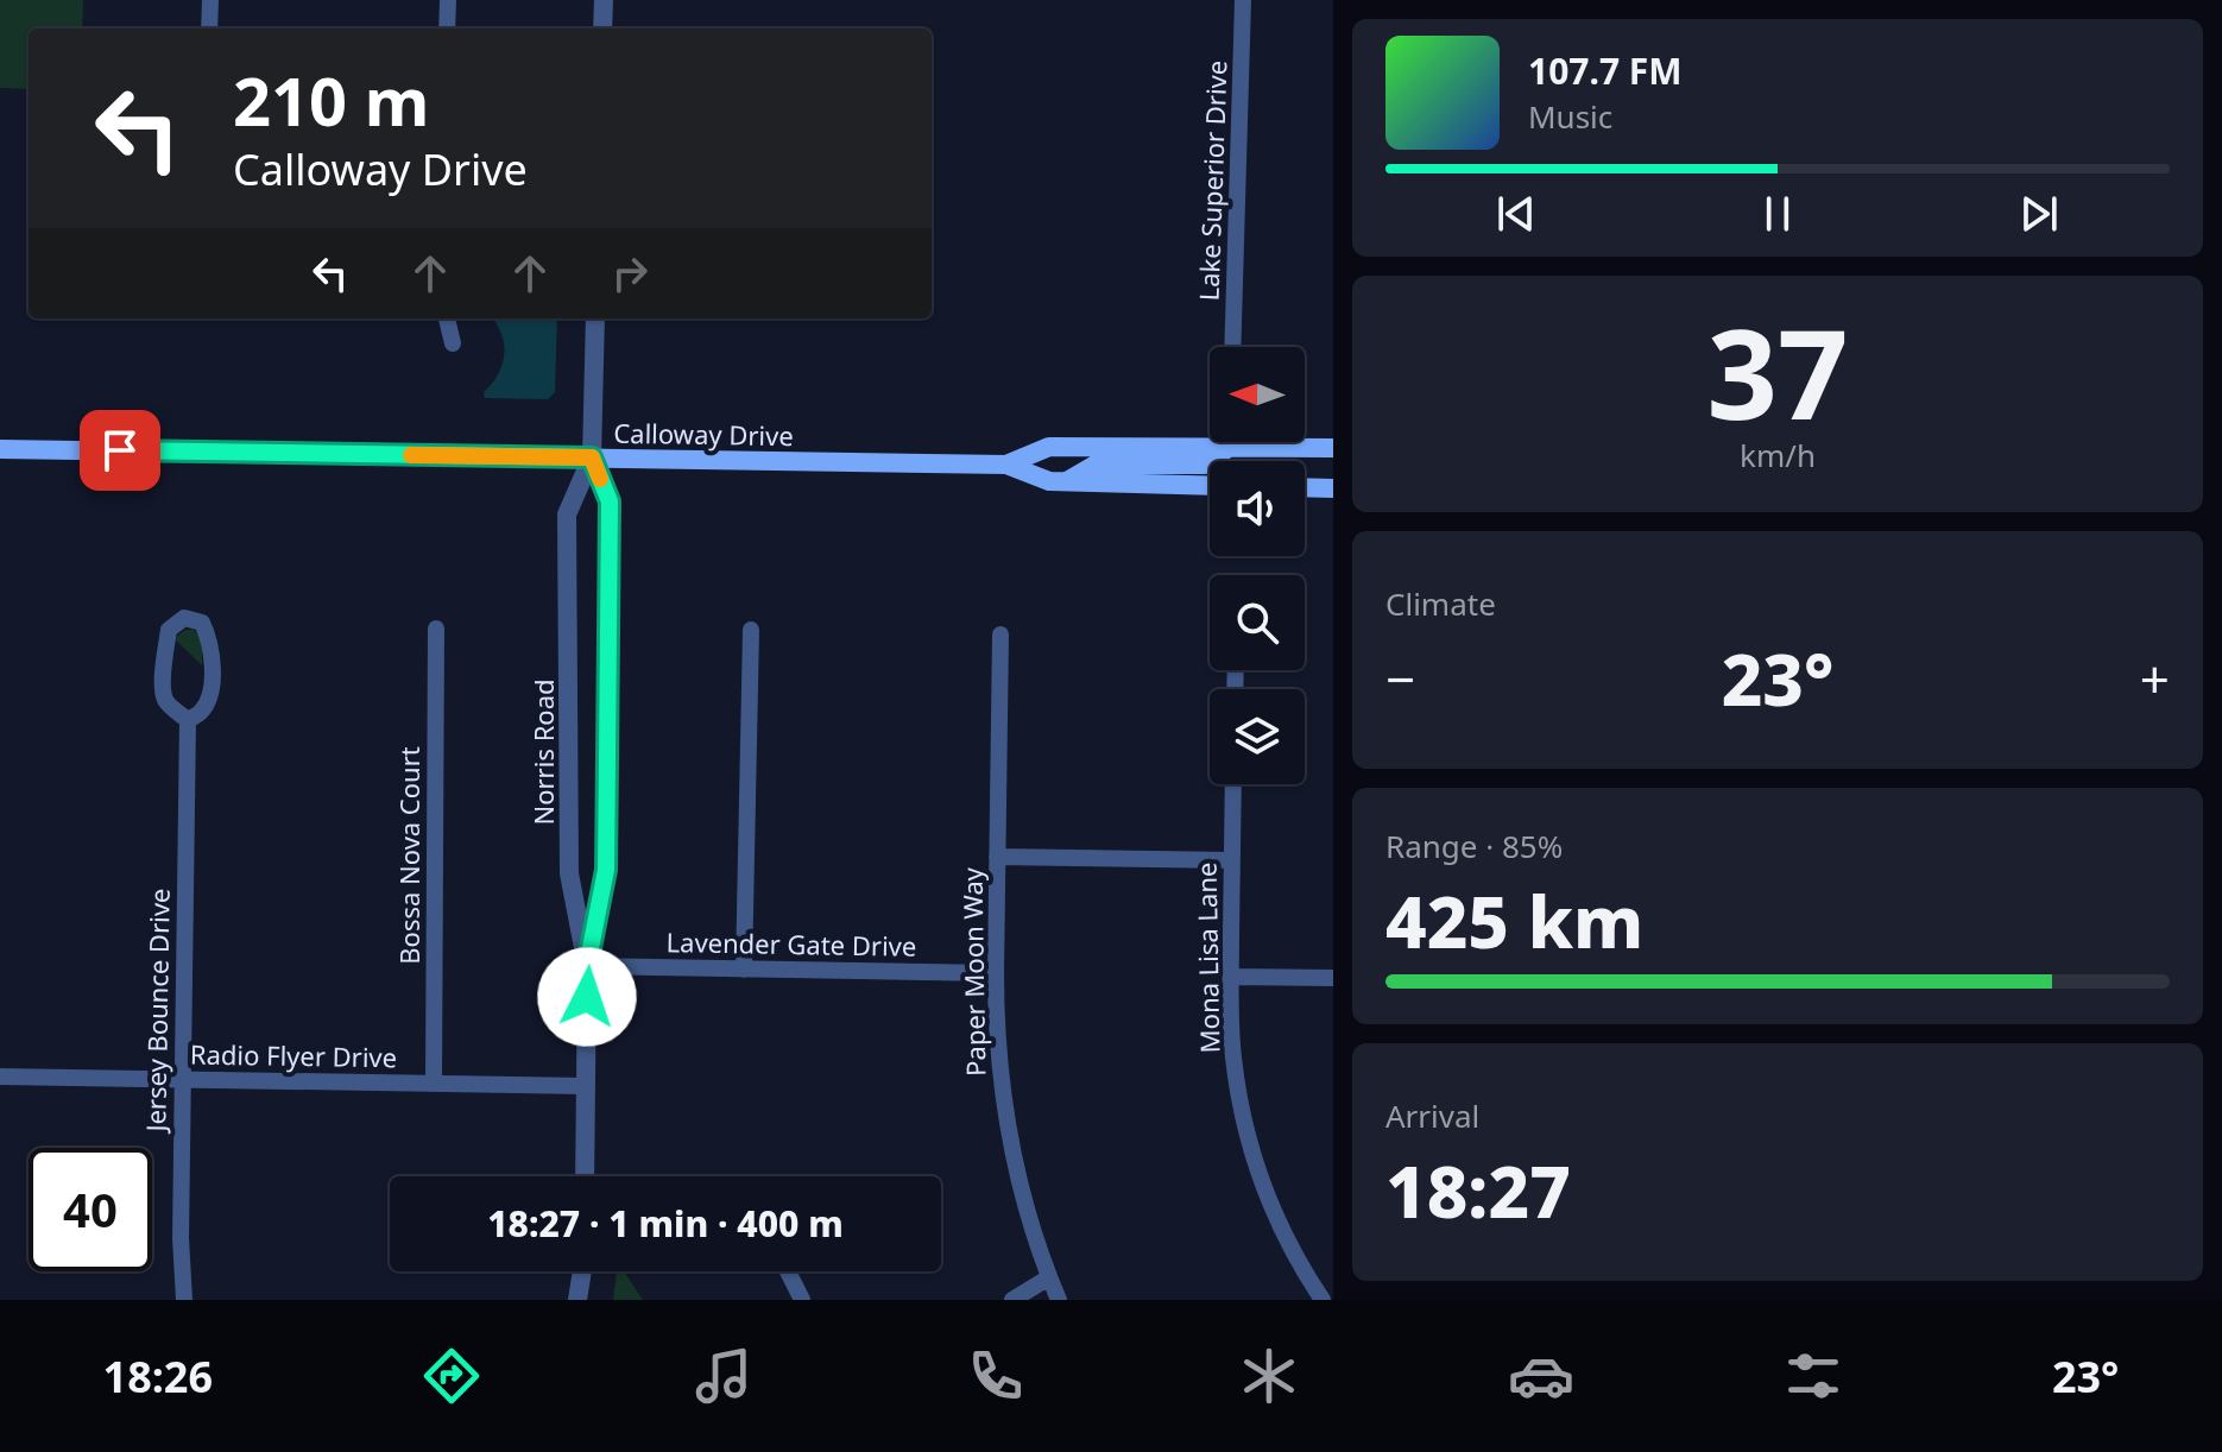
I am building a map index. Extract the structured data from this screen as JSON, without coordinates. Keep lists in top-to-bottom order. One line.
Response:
{"streets":{"main road":["Calloway Drive"],"street":["Lake Superior Drive","Norris Road","Bossa Nova Court","Lavender Gate Drive","Mona Lisa Lane","Paper Moon Way","Jersey Bounce Drive","Radio Flyer Drive"]},"crossings":[["Calloway Drive","Norris Road"],["Norris Road","Lavender Gate Drive"],["Norris Road","Radio Flyer Drive"],["Bossa Nova Court","Radio Flyer Drive"],["Lavender Gate Drive","Paper Moon Way"],["Jersey Bounce Drive","Radio Flyer Drive"]],"north":"left","page":{"turn":["210 m","Calloway Drive"],"song":["107.7 FM","Music"],"tile":[["37","km/h"],"Climate",["Range · 85%","425 km"],["Arrival","18:27"]],"heat":["−","23°","+"],"limit":"40","trip":"18:27 · 1 min · 400 m","tabs":["18:26","23°"]}}
